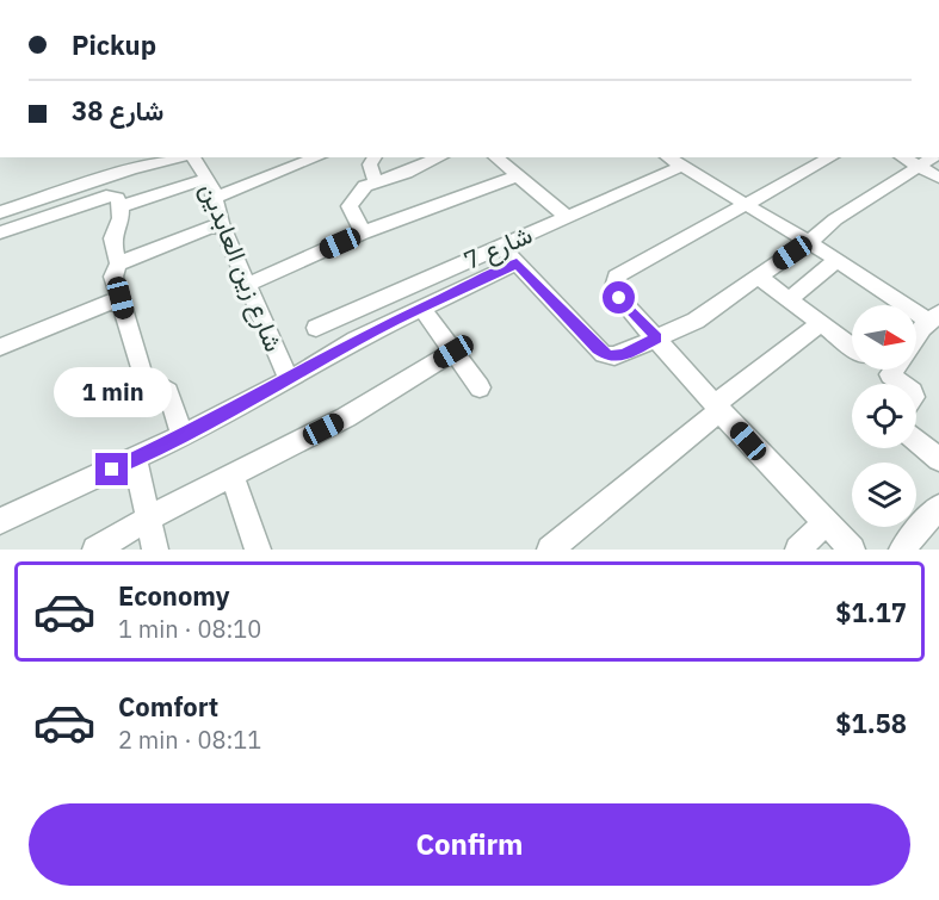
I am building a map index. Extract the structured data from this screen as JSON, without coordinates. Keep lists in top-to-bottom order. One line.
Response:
{"streets":{"street":["شارع 7","شارع زين العابدين"]},"north":"right","page":{"banner":["Pickup","شارع 38"],"bubble":"1 min","list":[{"name":"Economy","note":"1 min · 08:10","value":"$1.17"},{"name":"Comfort","note":"2 min · 08:11","value":"$1.58"}],"buttons":"Confirm"}}
